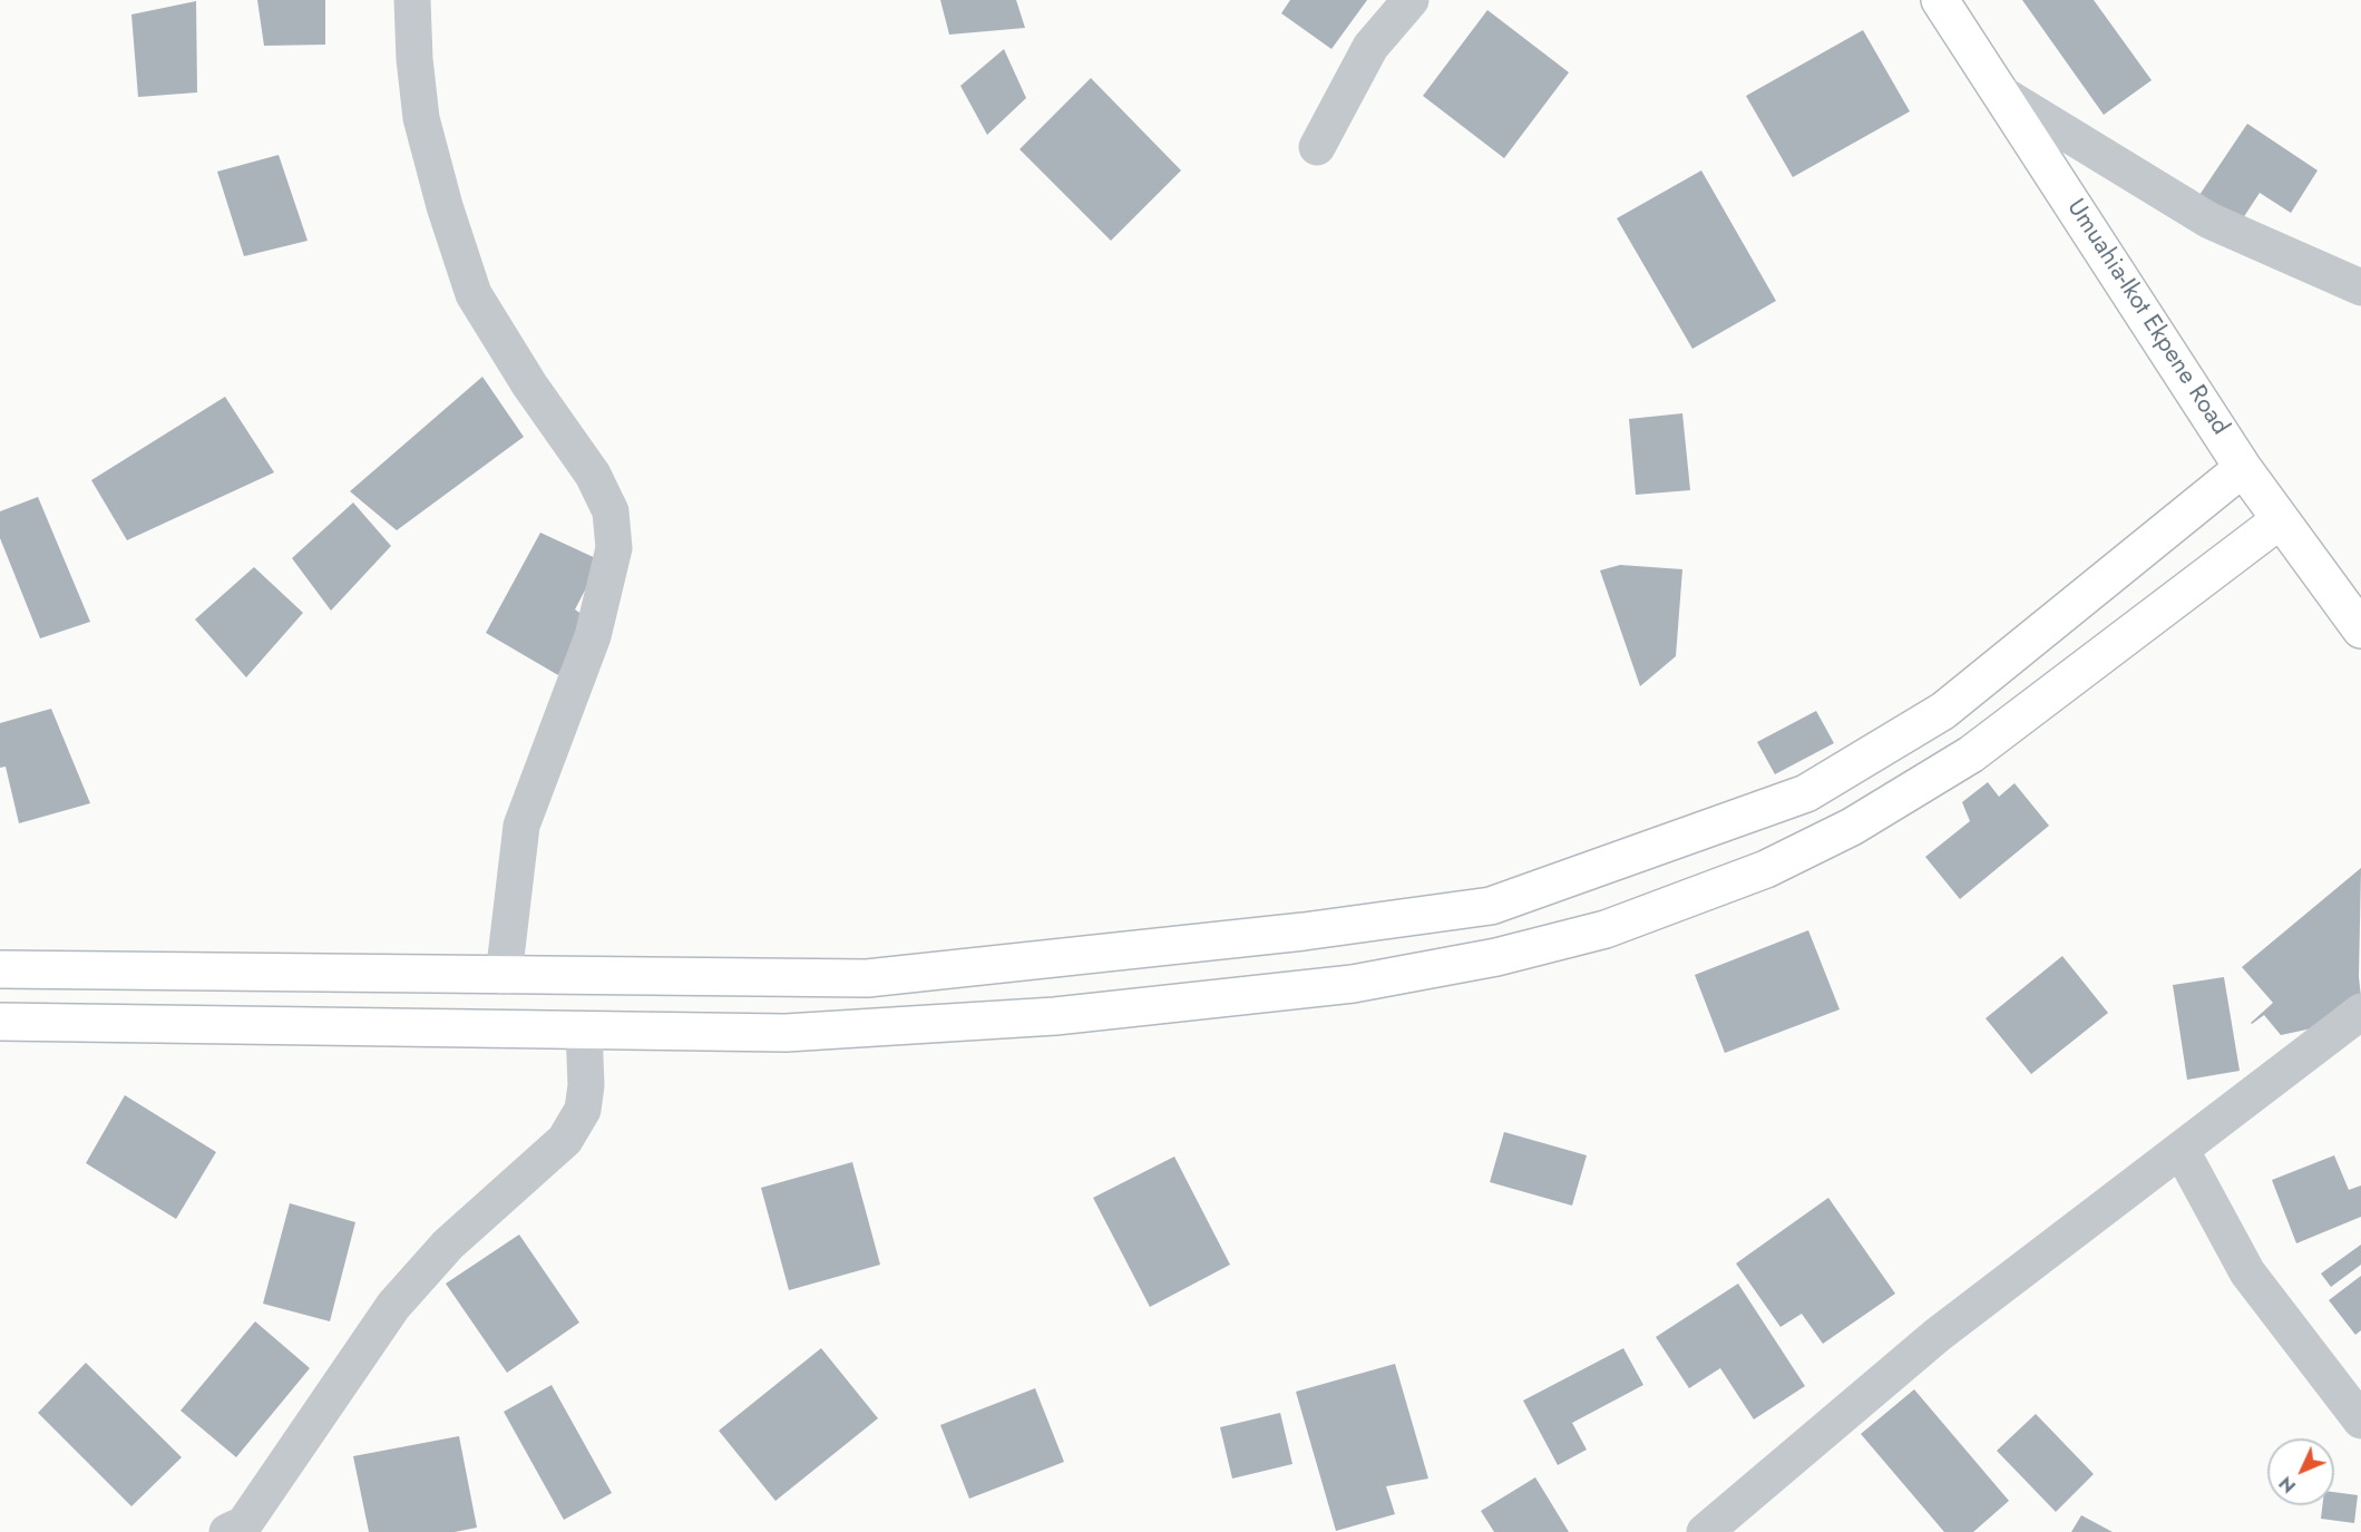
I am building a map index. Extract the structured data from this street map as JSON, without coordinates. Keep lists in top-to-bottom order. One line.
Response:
{"streets":{"street":["Umuahia-Ikot Ekpene Road"]},"north":"bottom left"}
